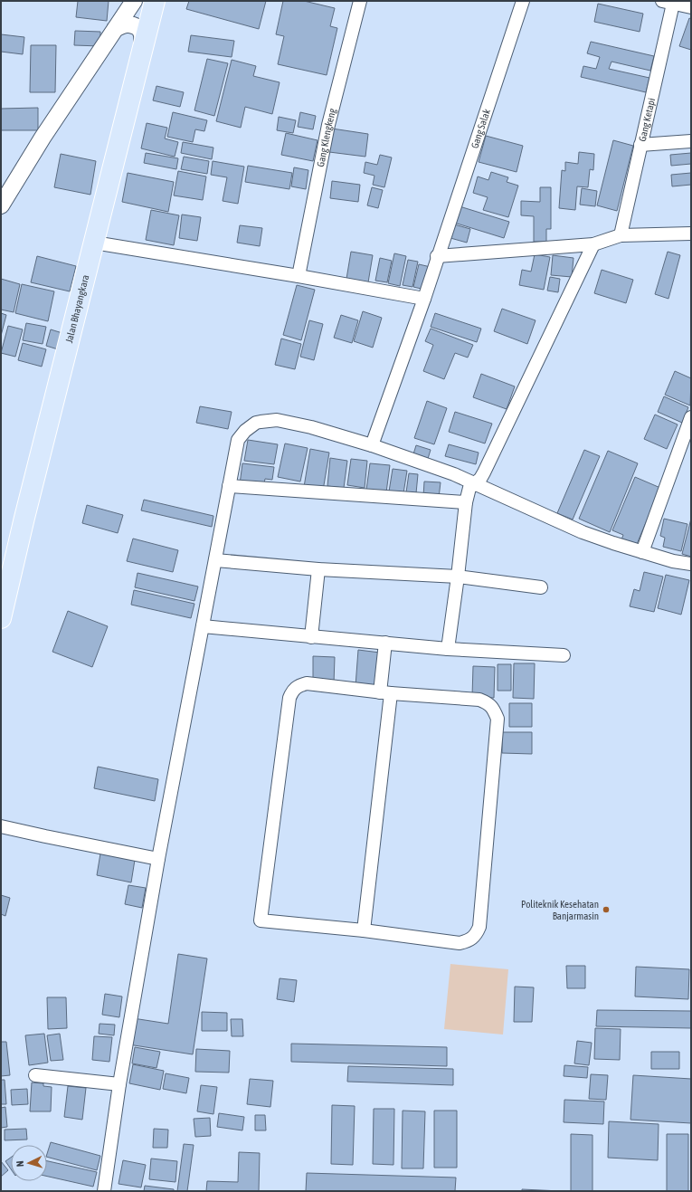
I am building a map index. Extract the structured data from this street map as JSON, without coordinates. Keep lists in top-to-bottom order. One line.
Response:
{"streets":{"main road":["Jalan Bhayangkara"],"street":["Gang Ketapi","Gang Salak","Gang Klengkeng"]},"places":["Politeknik Kesehatan Banjarmasin"],"north":"left"}
